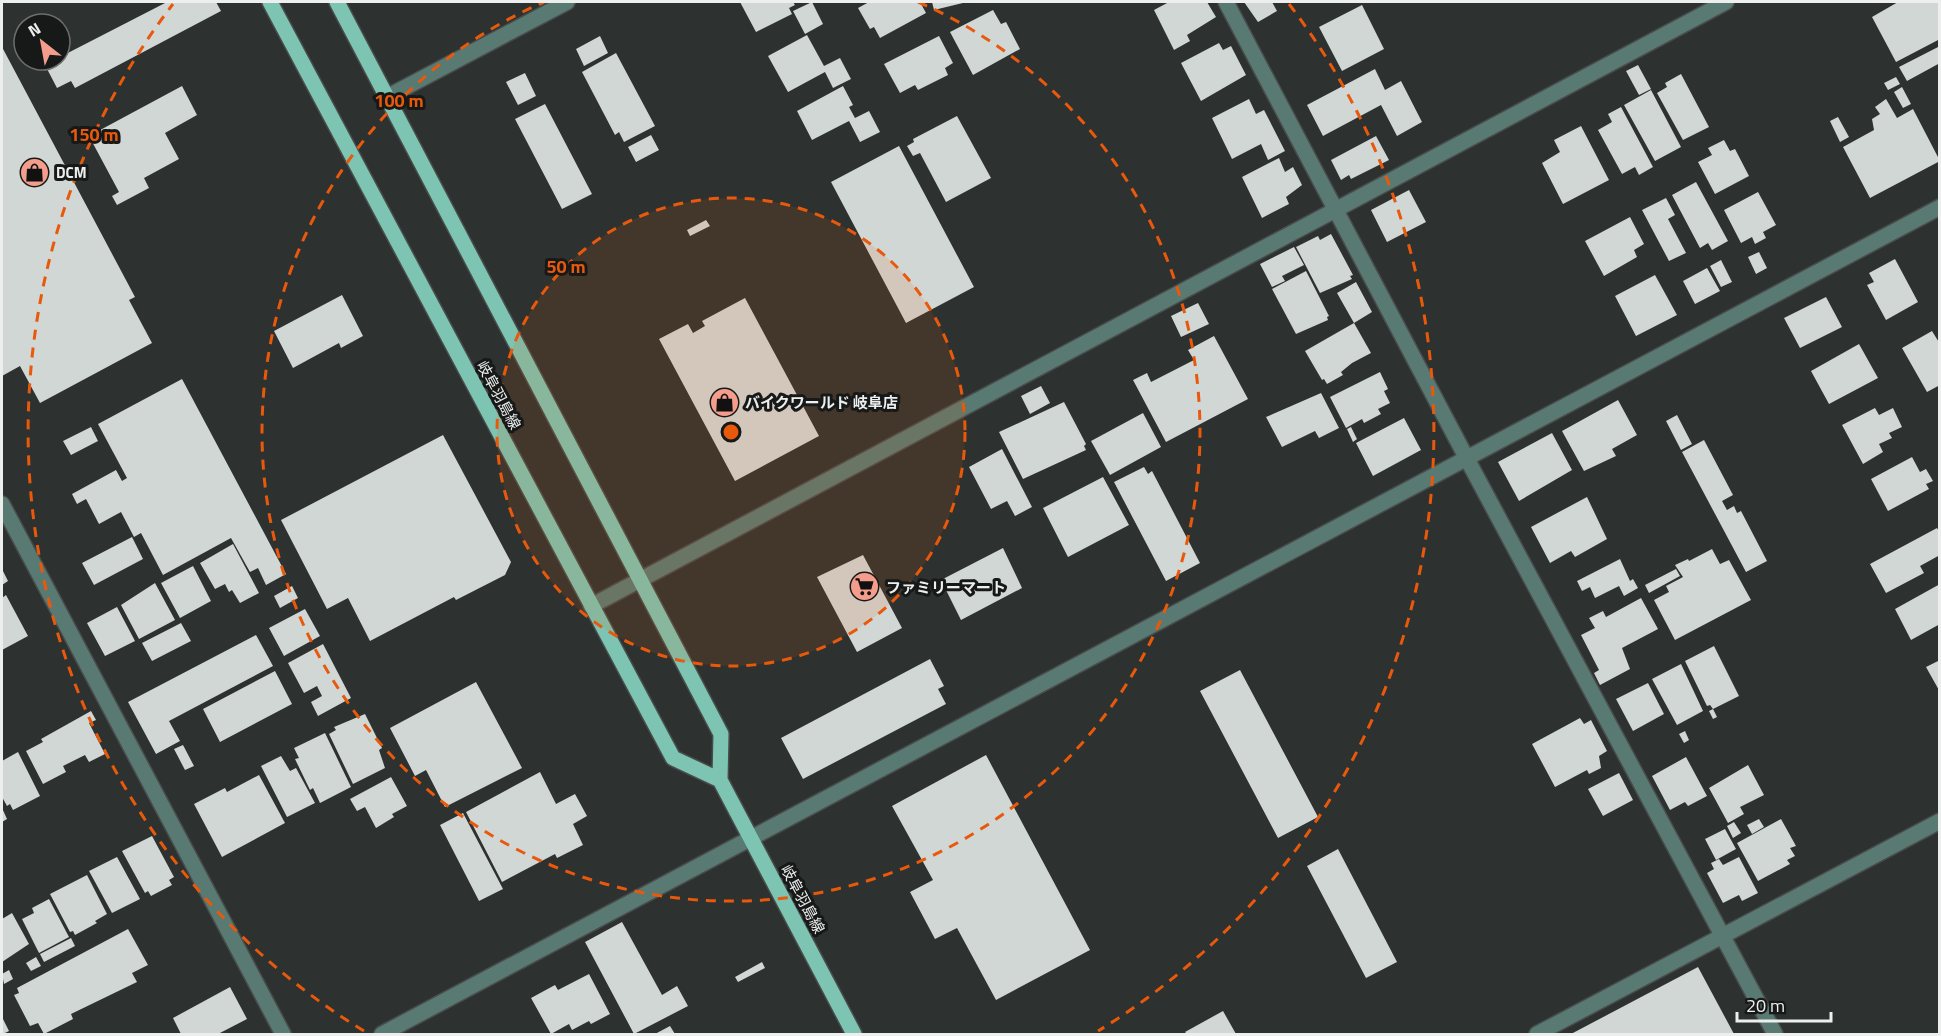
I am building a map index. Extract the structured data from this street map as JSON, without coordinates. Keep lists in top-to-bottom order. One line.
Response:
{"streets":{"main road":["岐阜羽島線"]},"places":{"shop":["DCM","バイクワールド 岐阜店"],"supermarket":["ファミリーマート"]},"scale_bar":"20 m","north":"top left","rings":["100 m","150 m","50 m"]}
